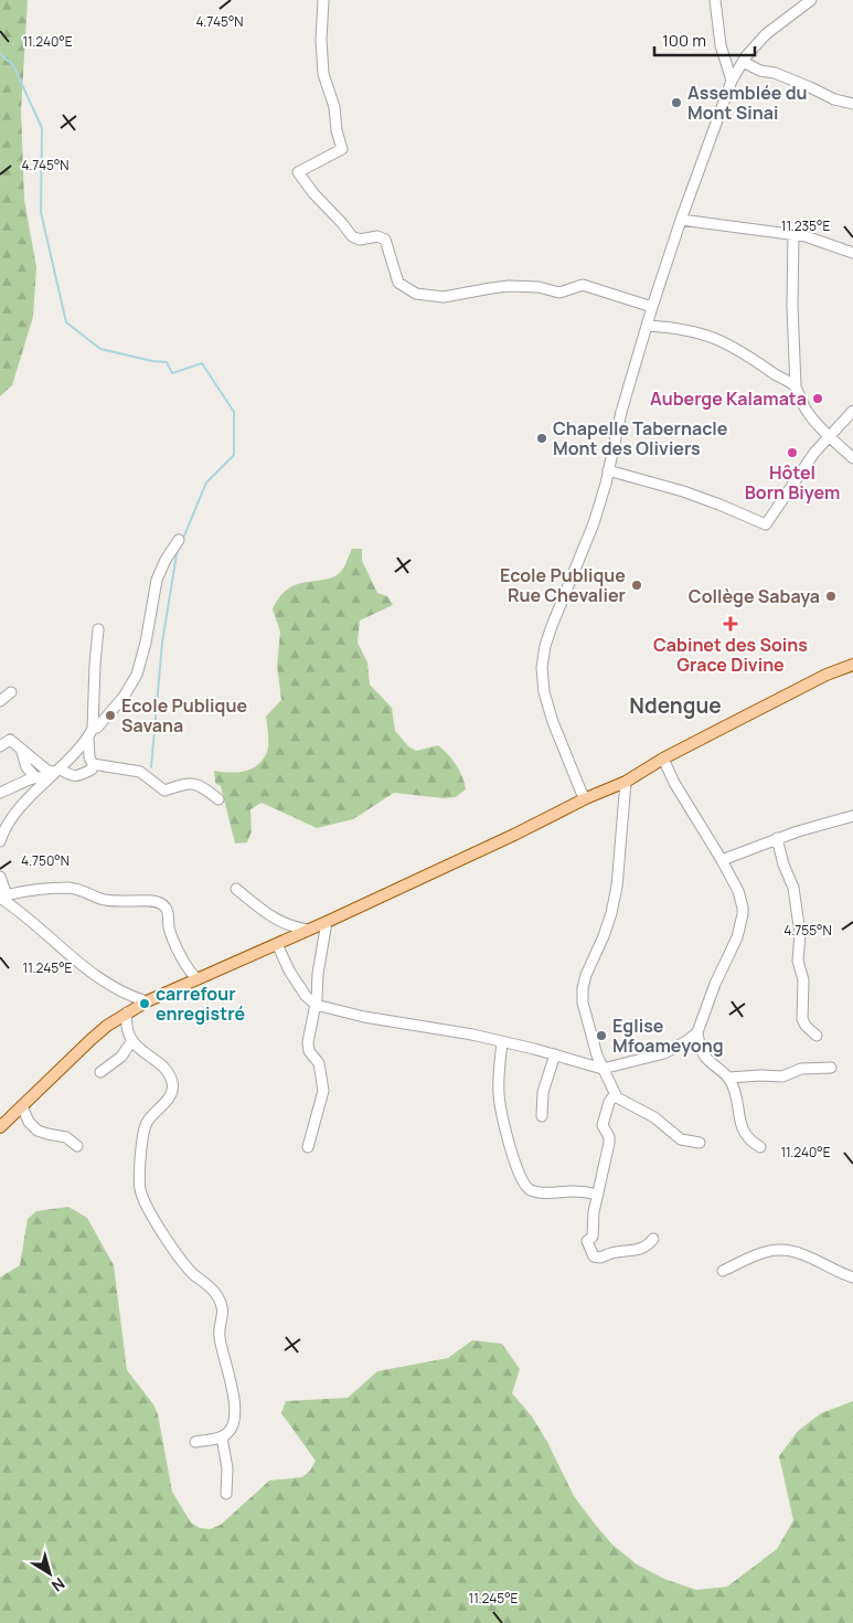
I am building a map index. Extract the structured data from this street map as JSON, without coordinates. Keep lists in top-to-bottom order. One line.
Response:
{"districts":["Ndengue"],"places":{"other":["Assemblée du Mont Sinai","Auberge Kalamata","Chapelle Tabernacle Mont des Oliviers","Hôtel Born Biyem","Ecole Publique Rue Chevalier","Collège Sabaya","Ecole Publique Savana","carrefour enregistré","Eglise Mfoameyong"],"health":["Cabinet des Soins Grace Divine"]},"scale_bar":"100 m","north":"bottom right","coordinates":["4.745°N","11.240°E","11.235°E","4.750°N","4.755°N","11.245°E"]}
